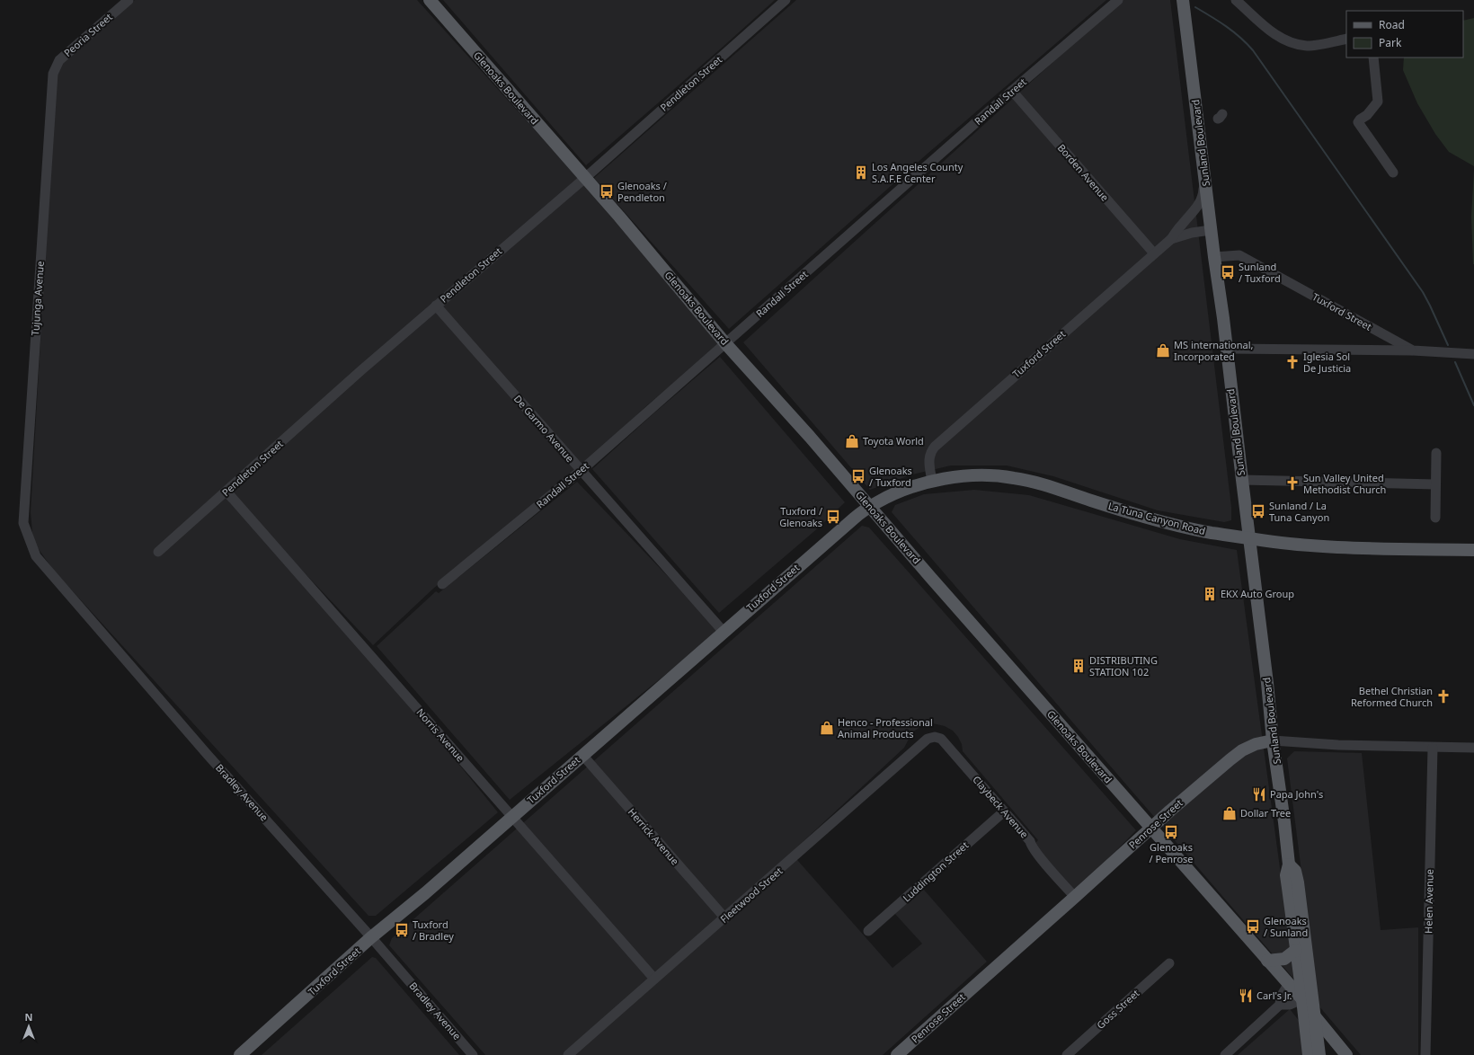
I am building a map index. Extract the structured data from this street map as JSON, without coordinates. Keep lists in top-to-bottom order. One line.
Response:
{"streets":{"main road":["Glenoaks Boulevard","Sunland Boulevard","Tuxford Street","La Tuna Canyon Road","Penrose Street"],"street":["Peoria Street","Pendleton Street","Randall Street","Borden Avenue","Tujunga Avenue","De Garmo Avenue","Norris Avenue","Bradley Avenue","Claybeck Avenue","Herrick Avenue","Luddington Street","Fleetwood Street","Helen Avenue","Goss Street"]},"crossings":[["Peoria Street","Tujunga Avenue"],["Pendleton Street","Glenoaks Boulevard"],["Pendleton Street","De Garmo Avenue"],["Pendleton Street","Norris Avenue"],["Glenoaks Boulevard","Randall Street"],["Glenoaks Boulevard","Sunland Boulevard"],["Glenoaks Boulevard","Tuxford Street"],["Glenoaks Boulevard","La Tuna Canyon Road"],["Glenoaks Boulevard","Penrose Street"],["Randall Street","Borden Avenue"],["Randall Street","De Garmo Avenue"],["Sunland Boulevard","Tuxford Street"],["Sunland Boulevard","La Tuna Canyon Road"],["Sunland Boulevard","Penrose Street"],["Borden Avenue","Tuxford Street"],["Tujunga Avenue","Bradley Avenue"],["Tuxford Street","De Garmo Avenue"],["Tuxford Street","La Tuna Canyon Road"],["Tuxford Street","Norris Avenue"],["Tuxford Street","Bradley Avenue"],["Tuxford Street","Herrick Avenue"],["Norris Avenue","Fleetwood Street"],["Claybeck Avenue","Penrose Street"],["Claybeck Avenue","Luddington Street"],["Claybeck Avenue","Fleetwood Street"],["Penrose Street","Helen Avenue"],["Herrick Avenue","Fleetwood Street"]],"places":{"building":["Los Angeles County S.A.F.E Center","EKX Auto Group","DISTRIBUTING STATION 102"],"bus stop":["Glenoaks / Pendleton","Sunland / Tuxford","Glenoaks / Tuxford","Sunland / La Tuna Canyon","Tuxford / Glenoaks","Glenoaks / Penrose","Glenoaks / Sunland","Tuxford / Bradley"],"shop":["MS international, Incorporated","Toyota World","Henco - Professional Animal Products","Dollar Tree"],"church":["Iglesia Sol De Justicia","Sun Valley United Methodist Church","Bethel Christian Reformed Church"],"restaurant":["Papa John's","Carl's Jr."]},"legend":["Road","Park"],"north":"top"}
